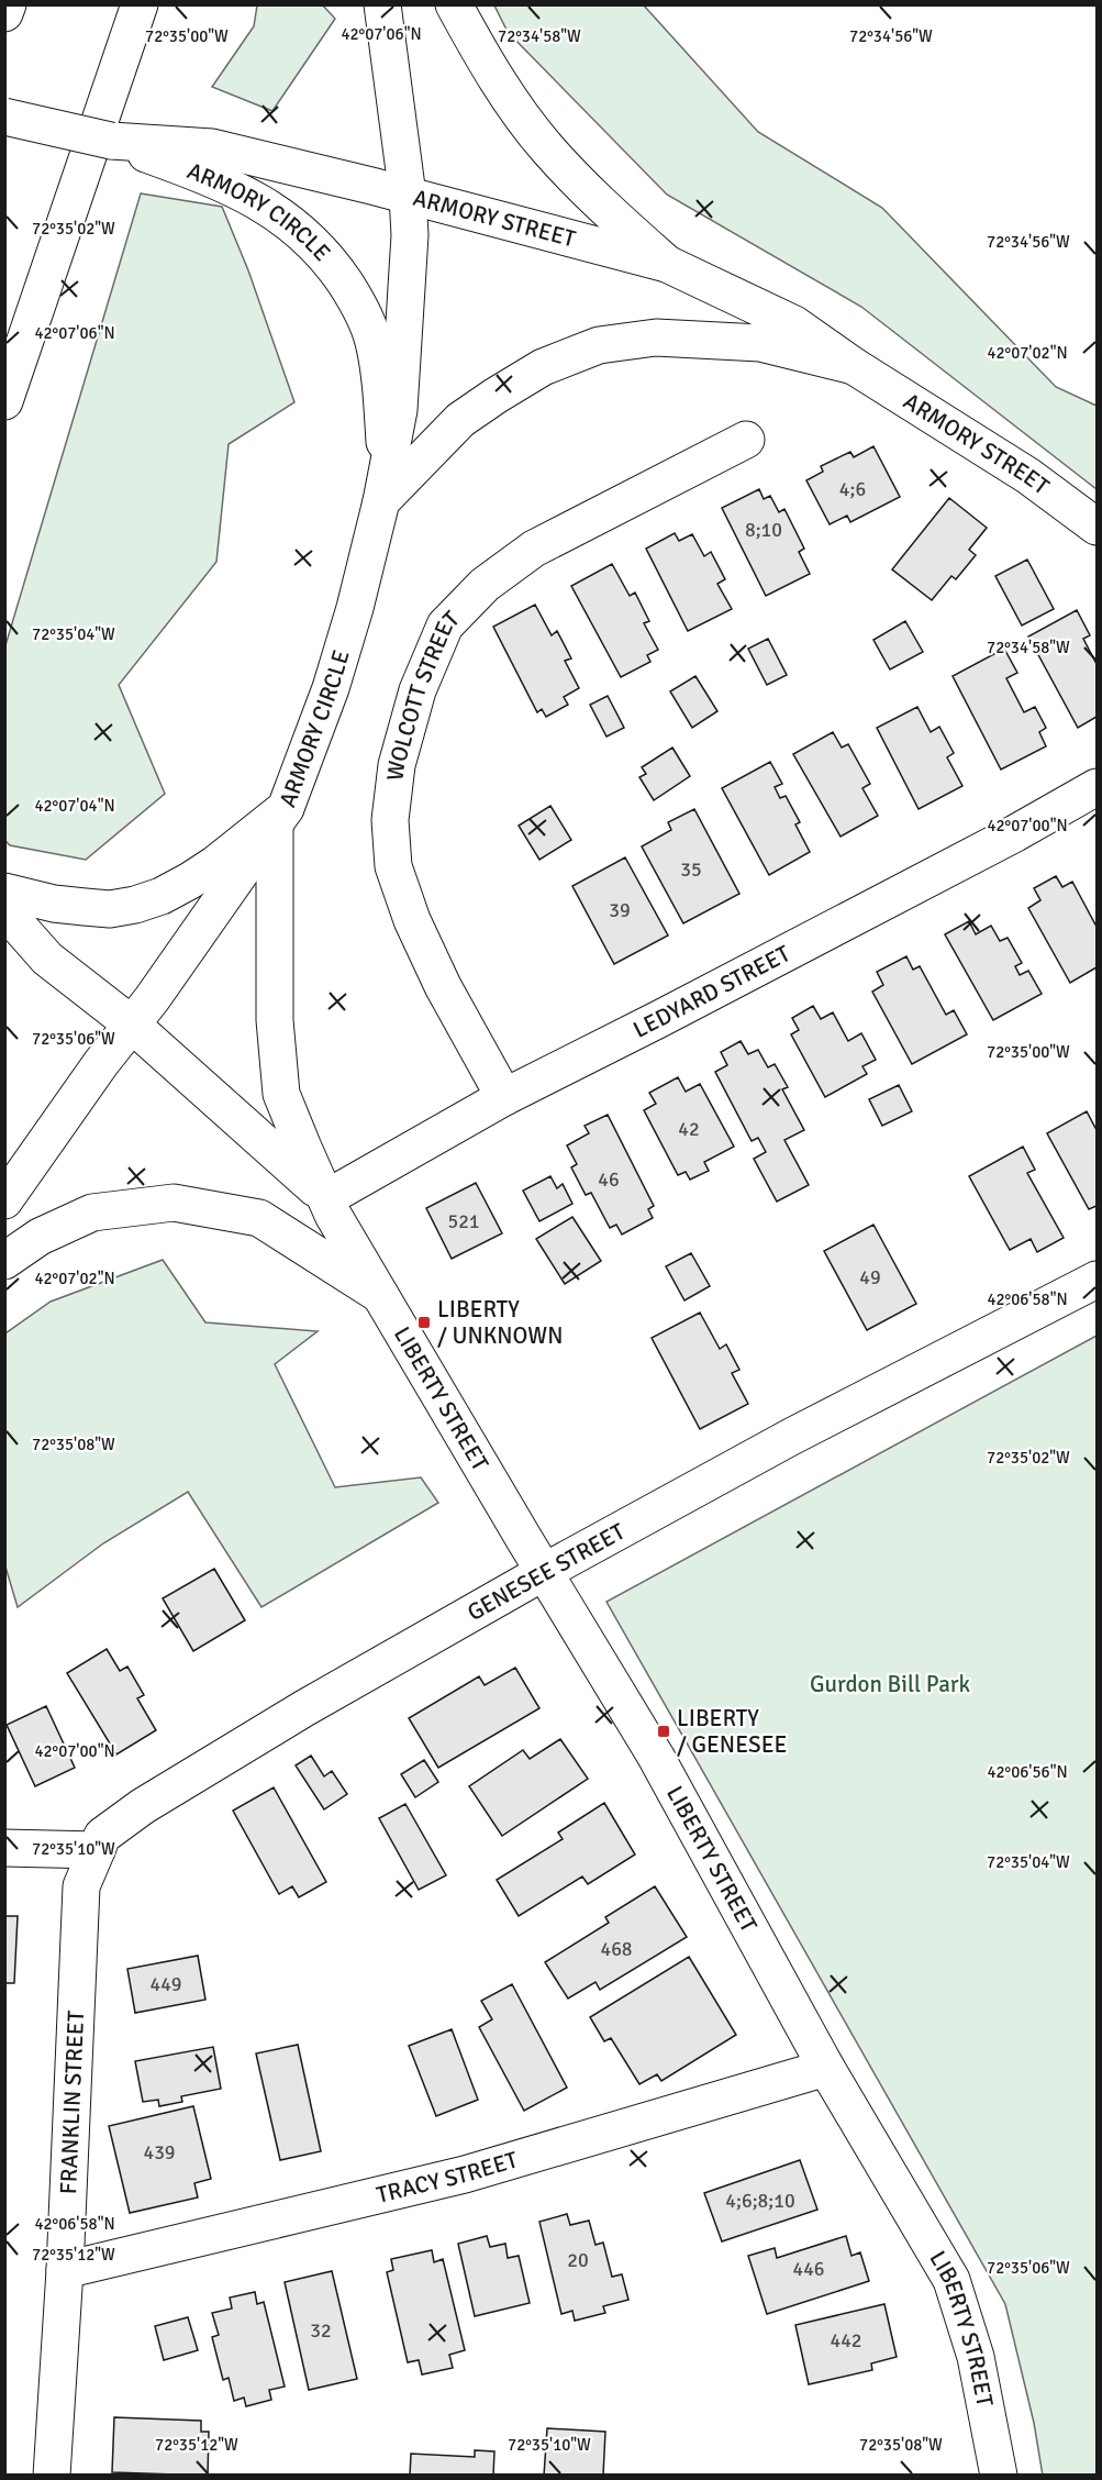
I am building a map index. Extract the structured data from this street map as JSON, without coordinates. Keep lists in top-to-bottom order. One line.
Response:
{"streets":{"main road":["ARMORY CIRCLE","ARMORY STREET","WOLCOTT STREET","LEDYARD STREET","LIBERTY STREET","GENESEE STREET","FRANKLIN STREET","TRACY STREET"]},"crossings":[["ARMORY CIRCLE","ARMORY STREET"],["ARMORY CIRCLE","LIBERTY STREET"],["WOLCOTT STREET","LEDYARD STREET"],["LEDYARD STREET","LIBERTY STREET"],["LIBERTY STREET","GENESEE STREET"],["LIBERTY STREET","TRACY STREET"],["GENESEE STREET","FRANKLIN STREET"],["FRANKLIN STREET","TRACY STREET"]],"parks":["Gurdon Bill Park"],"places":{"transit":["LIBERTY / UNKNOWN","LIBERTY / GENESEE"]},"house_numbers":["4;6","8;10","35","39","42","46","521","49","468","449","439","4;6;8;10","20","446","32","442"],"coordinates":["42°07'06\"N","72°35'00\"W","72°34'58\"W","72°34'56\"W","72°35'02\"W","42°07'02\"N","72°35'04\"W","42°07'04\"N","42°07'00\"N","72°35'06\"W","42°06'58\"N","72°35'08\"W","42°06'56\"N","72°35'10\"W","72°35'12\"W"]}
